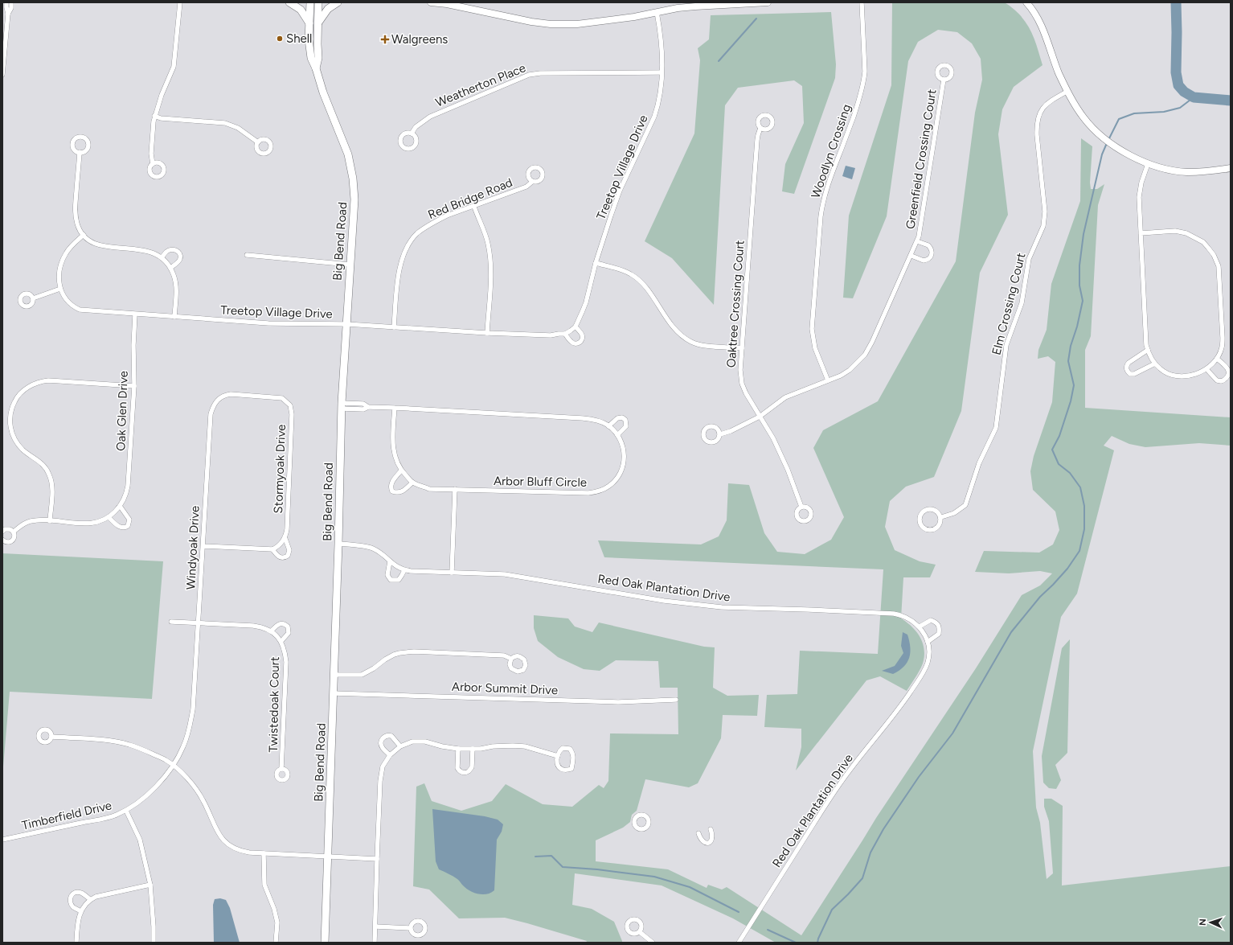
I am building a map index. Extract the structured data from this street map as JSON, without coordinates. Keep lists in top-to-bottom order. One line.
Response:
{"streets":{"main road":["Big Bend Road"],"street":["Weatherton Place","Woodlyn Crossing","Greenfield Crossing Court","Treetop Village Drive","Red Bridge Road","Oaktree Crossing Court","Elm Crossing Court","Oak Glen Drive","Stormyoak Drive","Arbor Bluff Circle","Windyoak Drive","Red Oak Plantation Drive","Arbor Summit Drive","Twistedoak Court","Timberfield Drive"]},"crossings":[["Weatherton Place","Treetop Village Drive"],["Woodlyn Crossing","Greenfield Crossing Court"],["Greenfield Crossing Court","Oaktree Crossing Court"],["Treetop Village Drive","Red Bridge Road"],["Treetop Village Drive","Big Bend Road"],["Treetop Village Drive","Oak Glen Drive"],["Big Bend Road","Arbor Bluff Circle"],["Big Bend Road","Red Oak Plantation Drive"],["Big Bend Road","Arbor Summit Drive"],["Stormyoak Drive","Windyoak Drive"],["Windyoak Drive","Twistedoak Court"],["Windyoak Drive","Timberfield Drive"]],"places":{"other":["Shell"],"health":["Walgreens"]},"north":"left"}
